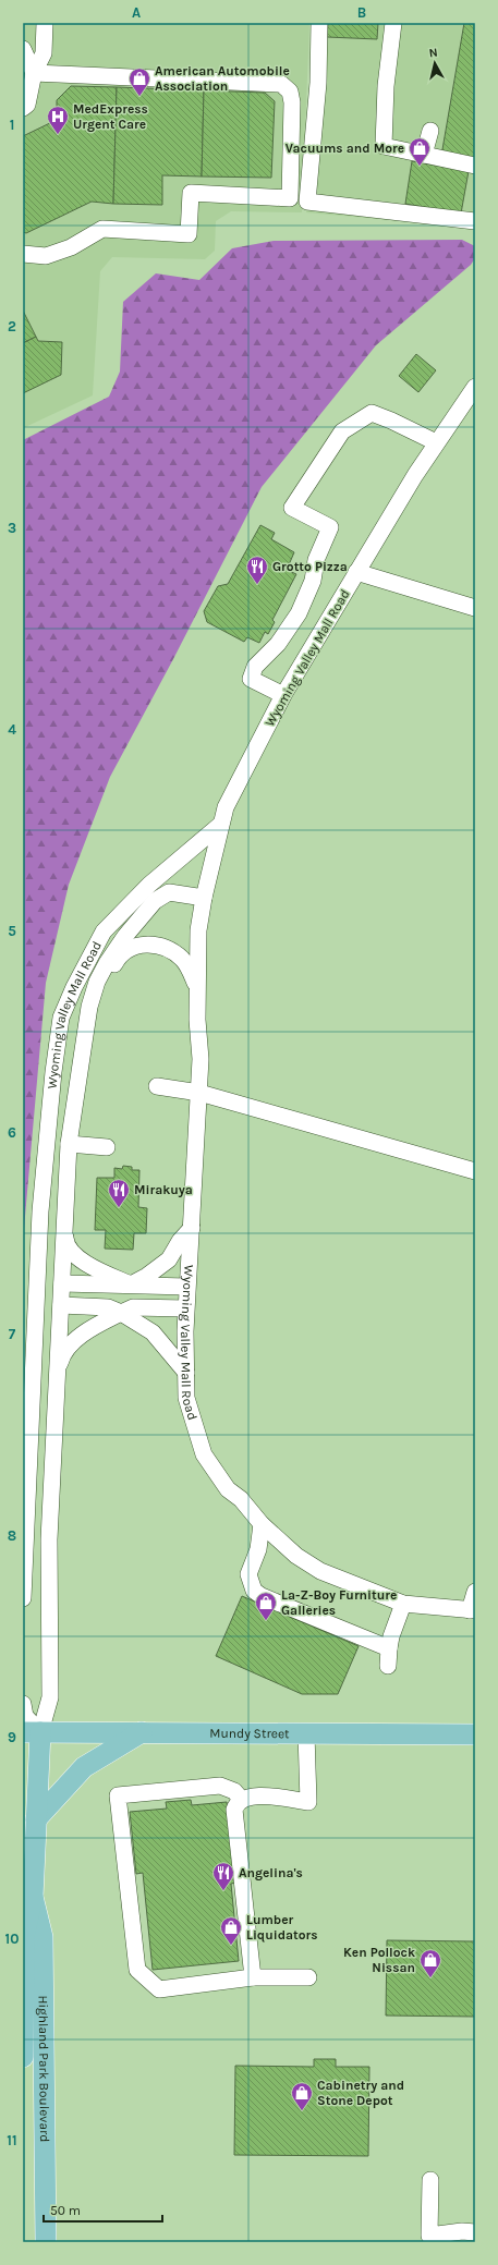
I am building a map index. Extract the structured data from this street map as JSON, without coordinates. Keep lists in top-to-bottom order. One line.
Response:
{"streets":{"main road":["Mundy Street","Highland Park Boulevard"],"lane":["Wyoming Valley Mall Road"]},"crossings":[["Wyoming Valley Mall Road","Mundy Street"],["Wyoming Valley Mall Road","Highland Park Boulevard"],["Mundy Street","Highland Park Boulevard"]],"places":{"shop":["American Automobile Association","Vacuums and More","La-Z-Boy Furniture Galleries","Lumber Liquidators","Ken Pollock Nissan","Cabinetry and Stone Depot"],"hospital":["MedExpress Urgent Care"],"restaurant":["Grotto Pizza","Mirakuya","Angelina's"]},"scale_bar":"50 m","north":"top","grid":{"columns":["A","B"],"rows":["1","2","3","4","5","6","7","8","9","10","11"]}}
